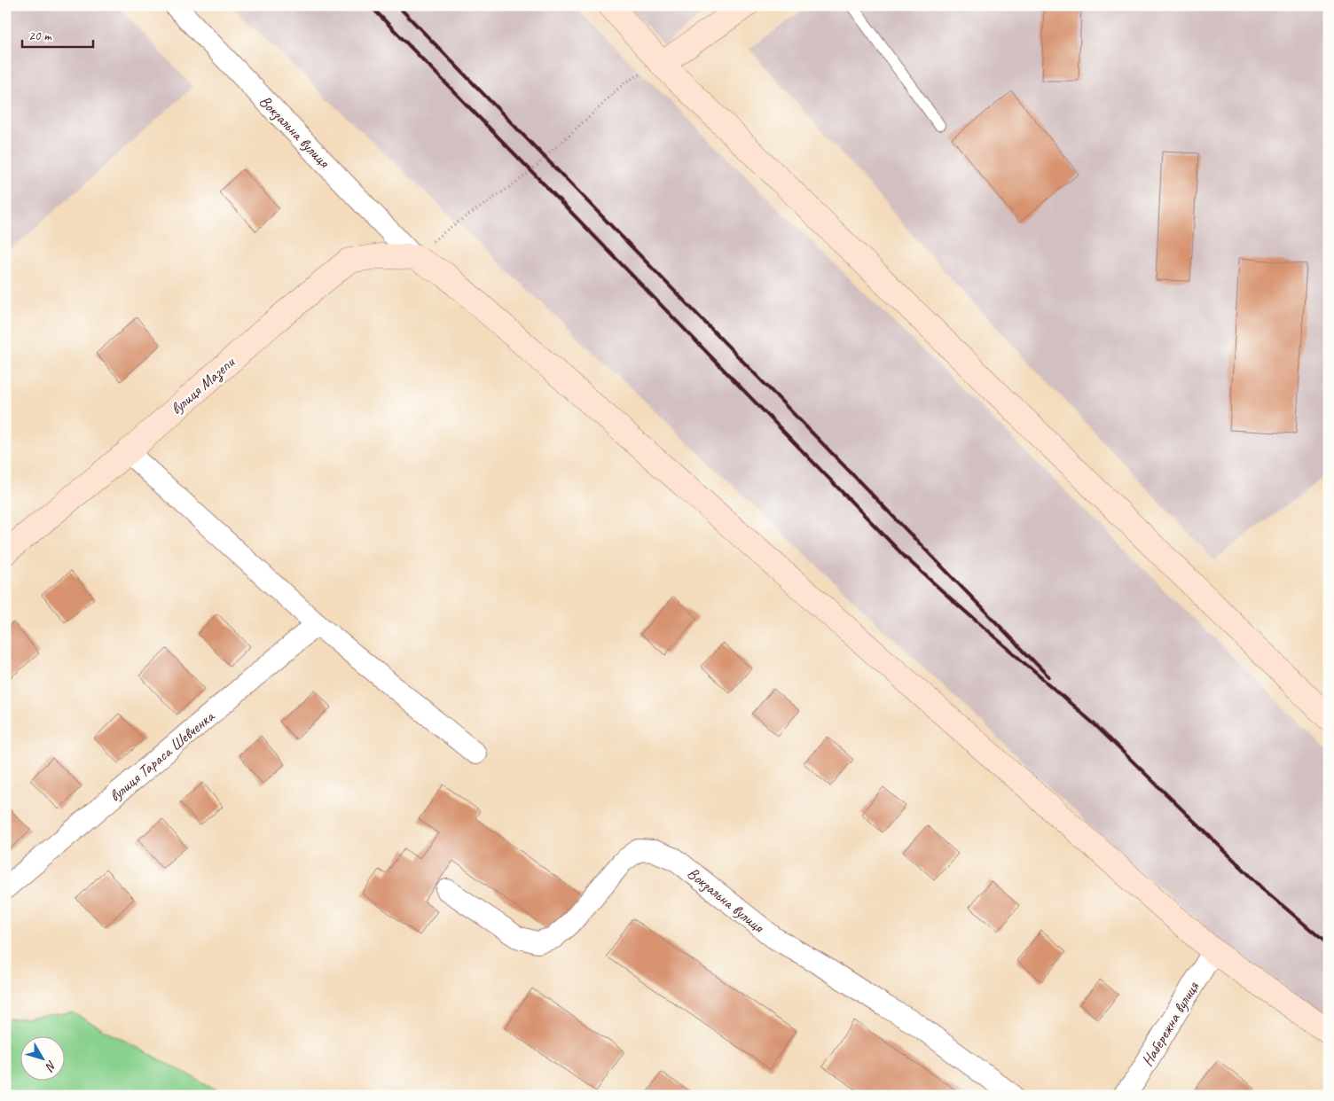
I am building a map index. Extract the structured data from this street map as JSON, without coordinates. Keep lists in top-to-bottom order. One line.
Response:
{"streets":{"street":["Вокзальна вулиця","вулиця Мазепи","вулиця Тараса Шевченка","Набережна вулиця"]},"crossings":[["Вокзальна вулиця","вулиця Мазепи"]],"scale_bar":"20 m","north":"bottom right"}
